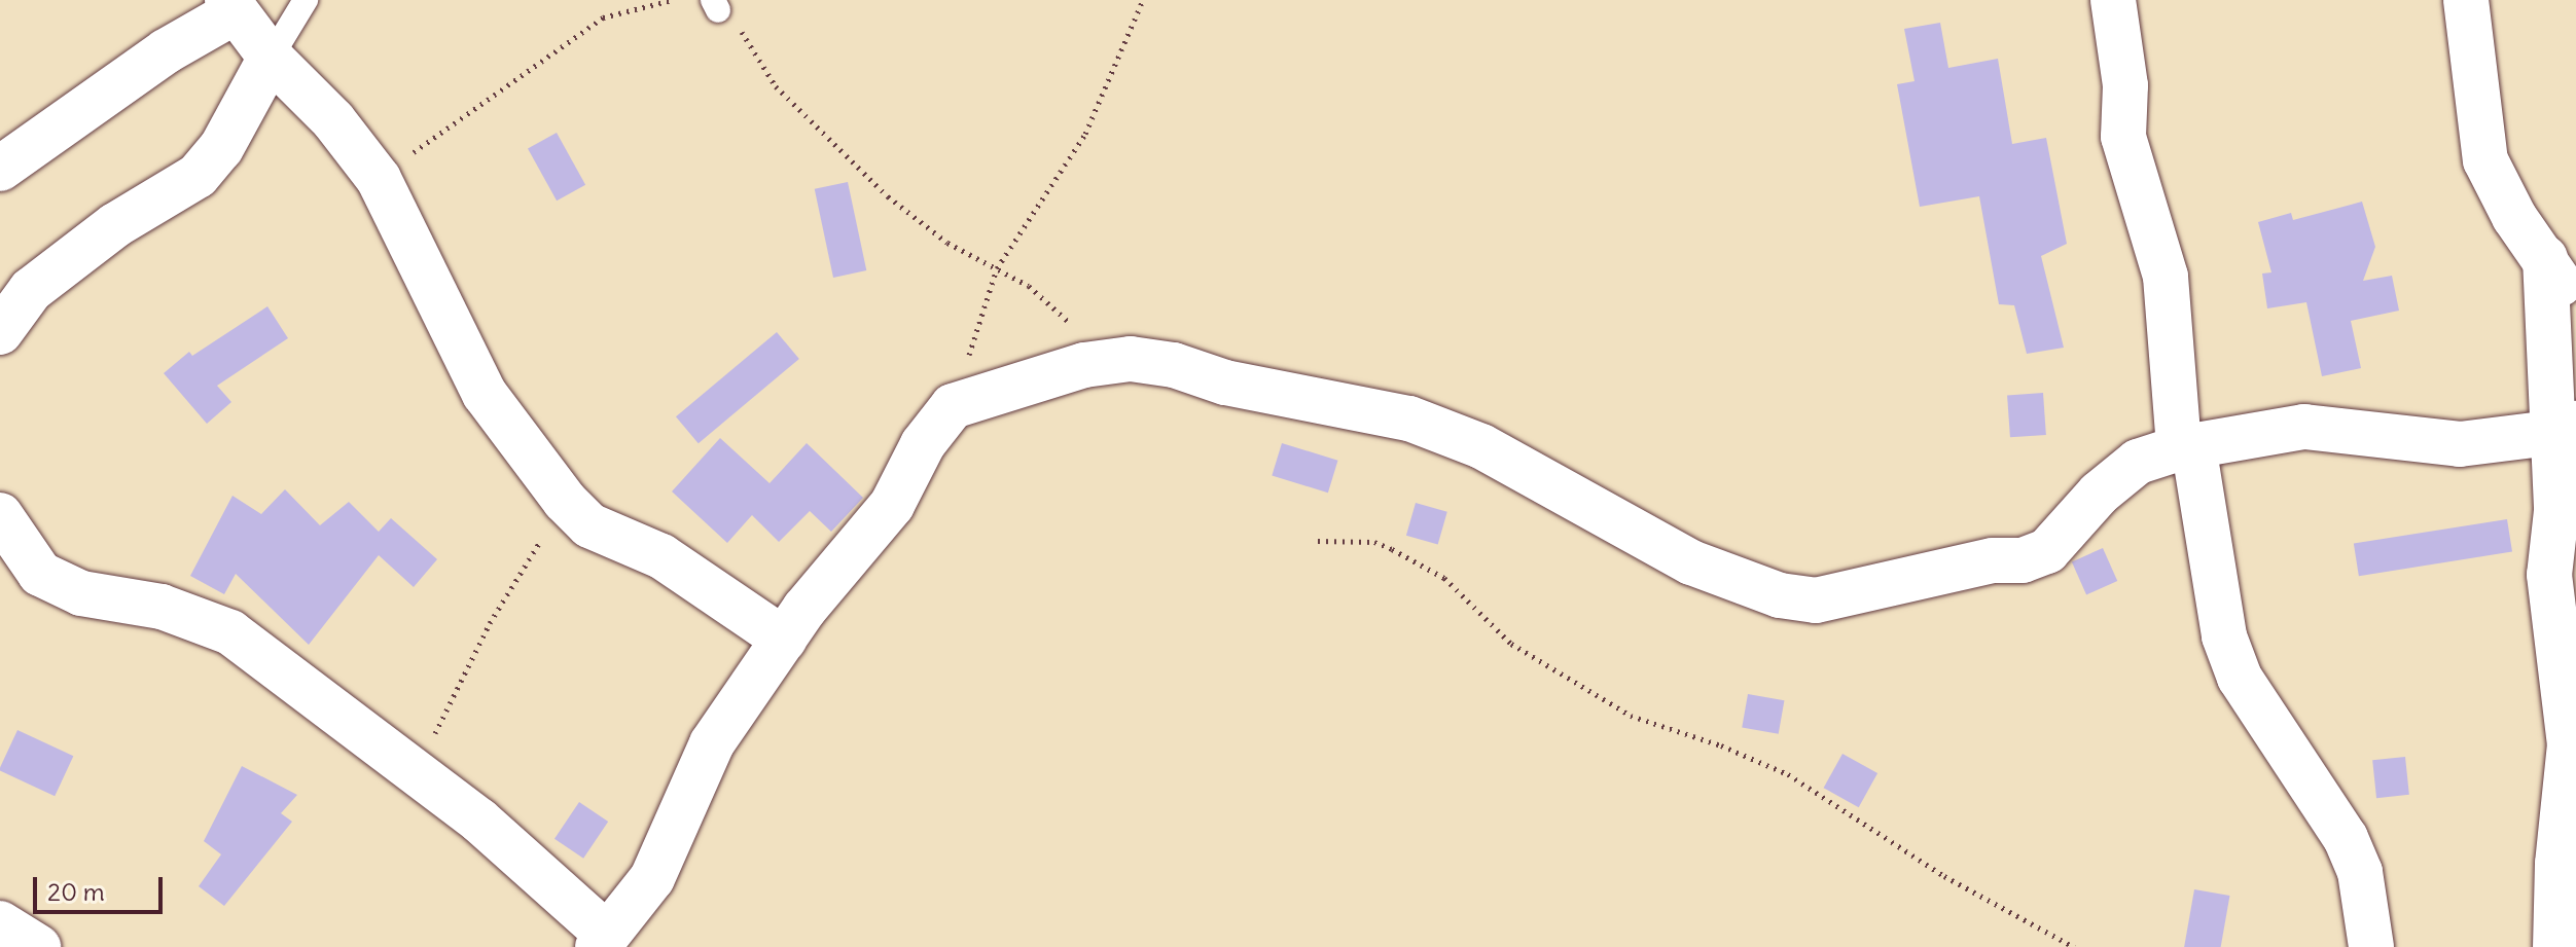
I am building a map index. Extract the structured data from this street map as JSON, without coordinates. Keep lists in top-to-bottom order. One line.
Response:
{"scale_bar":"20 m"}
